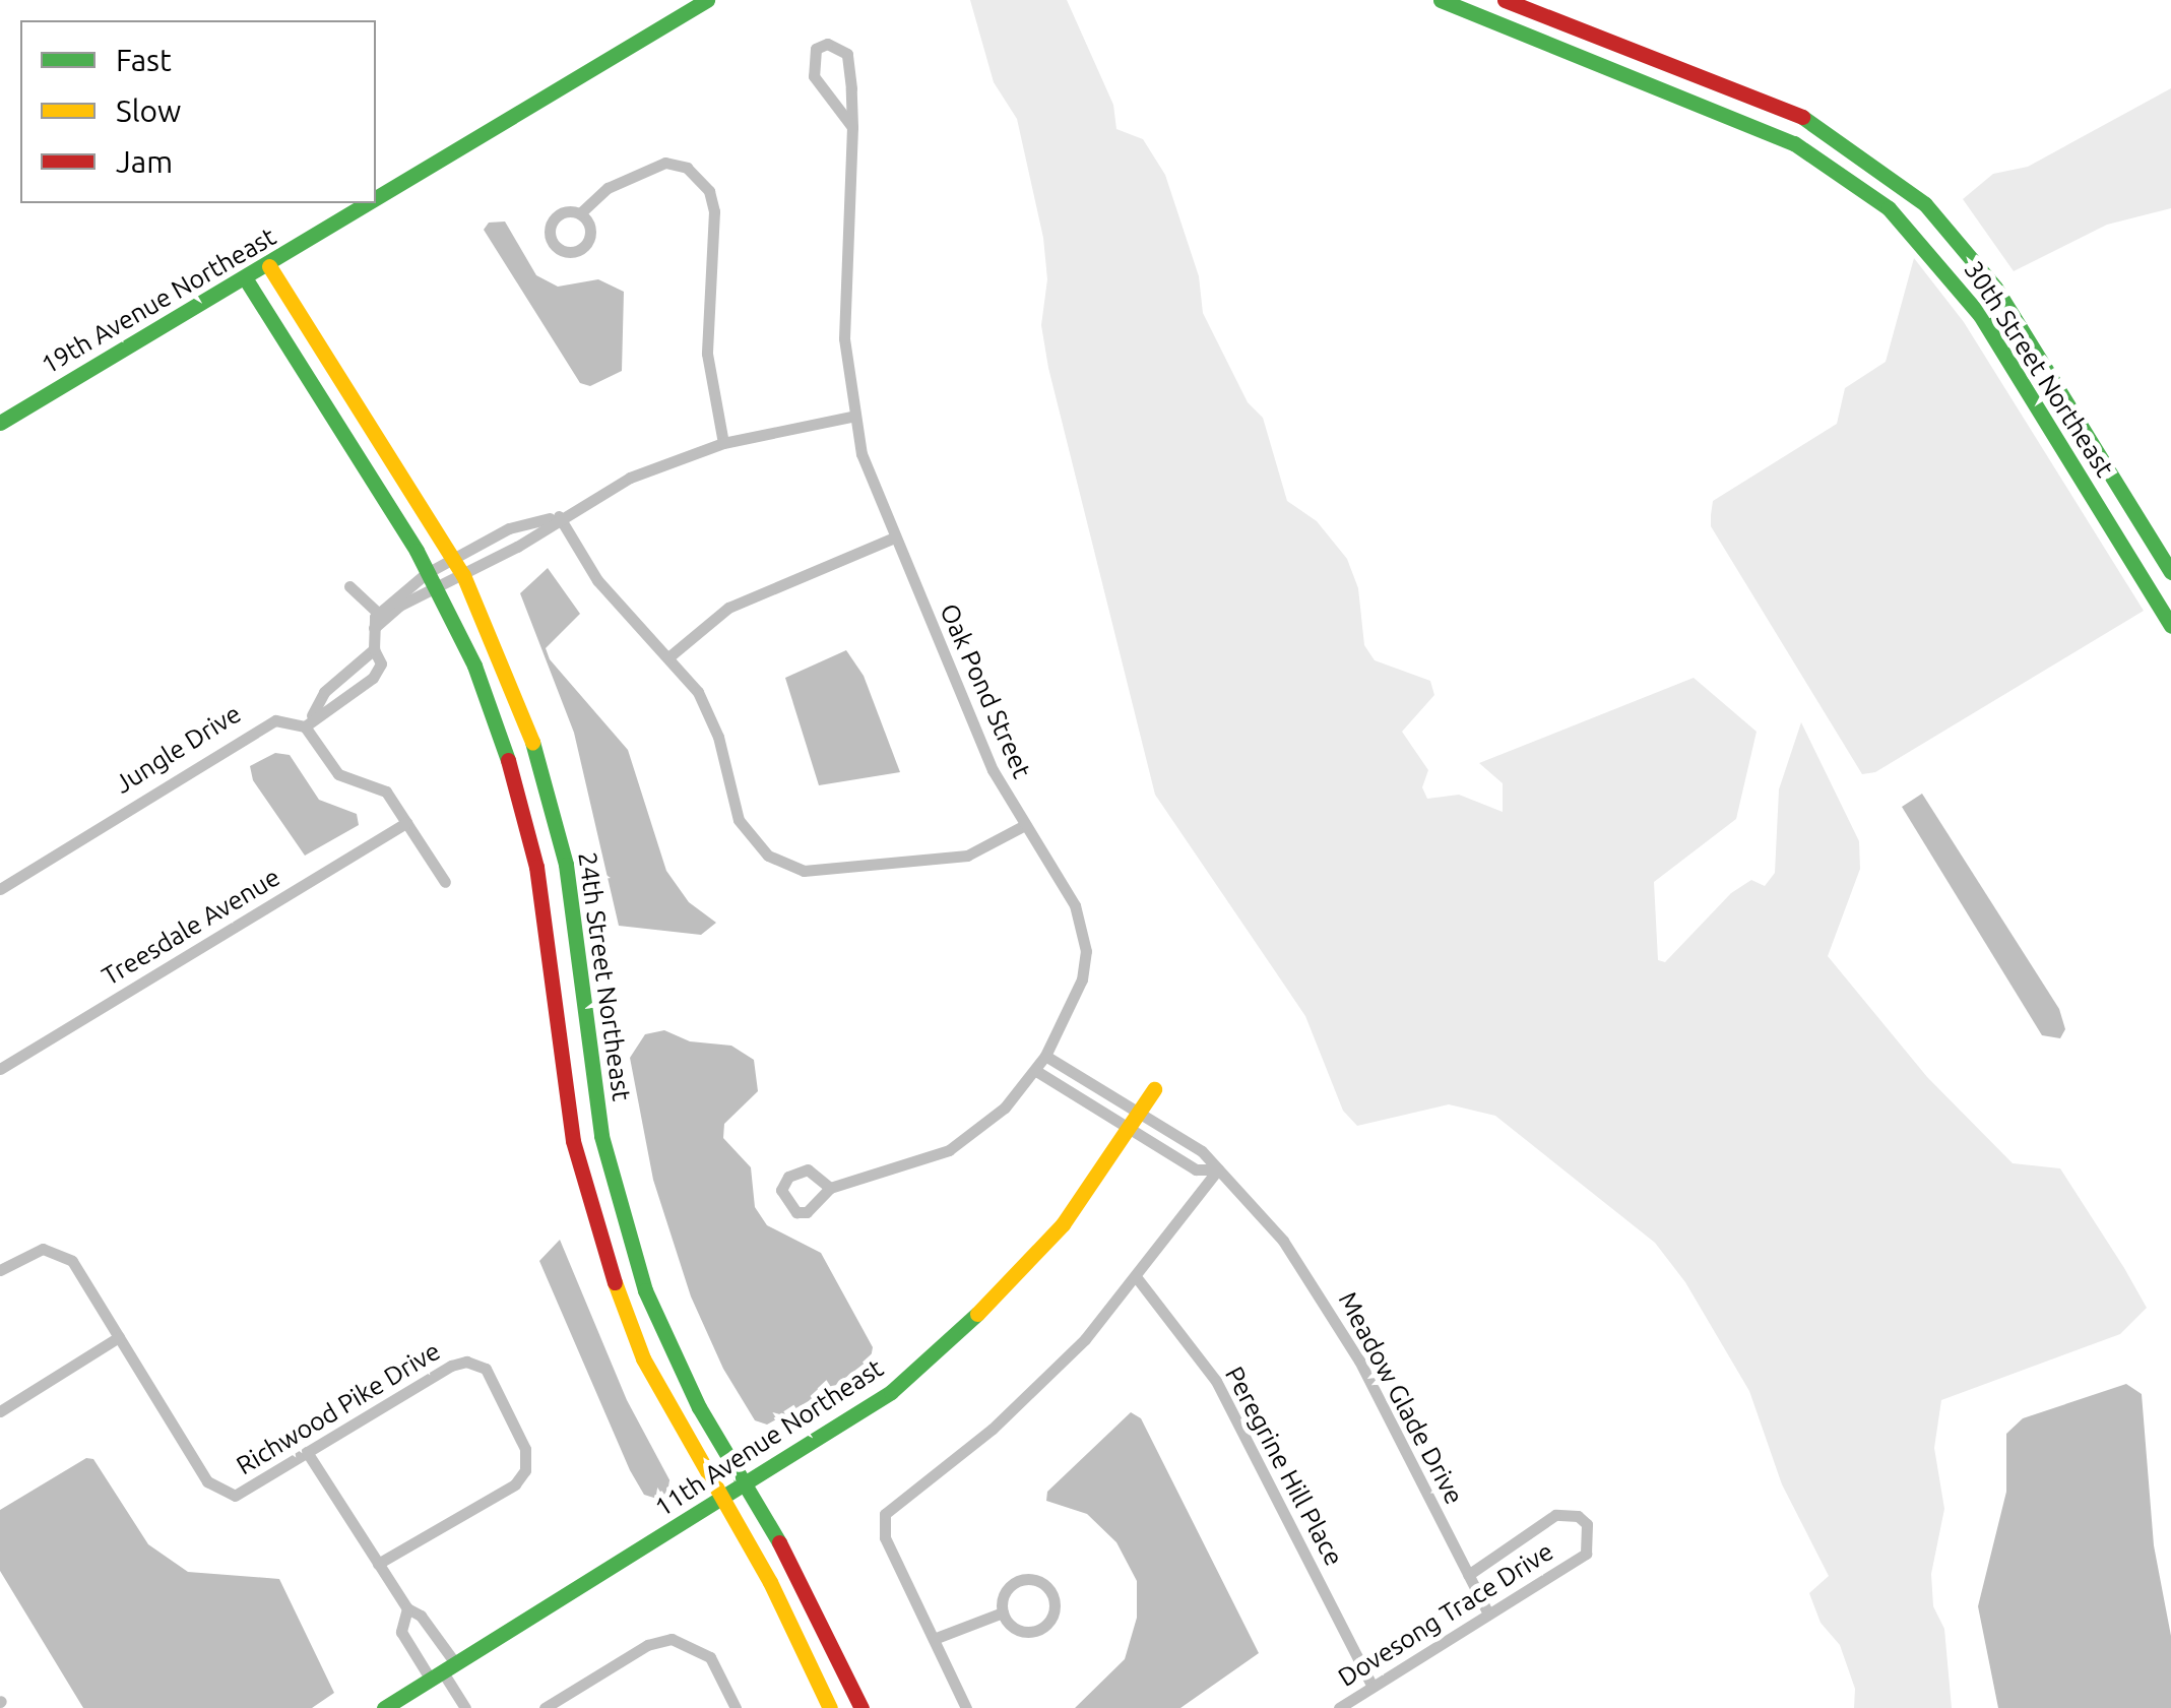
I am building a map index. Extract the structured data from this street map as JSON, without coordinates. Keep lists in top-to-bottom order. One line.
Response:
{"streets":{"street":["19th Avenue Northeast","30th Street Northeast","Oak Pond Street","Jungle Drive","Treesdale Avenue","24th Street Northeast","Meadow Glade Drive","Richwood Pike Drive","11th Avenue Northeast","Peregrine Hill Place","Dovesong Trace Drive"]},"crossings":[["19th Avenue Northeast","24th Street Northeast"],["Oak Pond Street","Meadow Glade Drive"],["24th Street Northeast","11th Avenue Northeast"],["Meadow Glade Drive","11th Avenue Northeast"],["Meadow Glade Drive","Dovesong Trace Drive"],["Peregrine Hill Place","Dovesong Trace Drive"]],"legend":["Fast","Slow","Jam"]}
